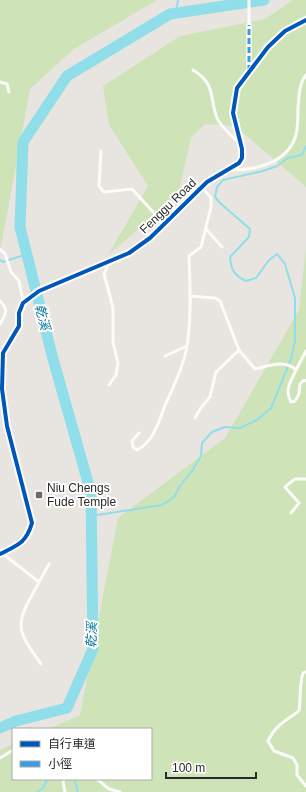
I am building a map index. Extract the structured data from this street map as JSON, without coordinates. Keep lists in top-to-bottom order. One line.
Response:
{"streets":{"street":["Fenggu Road"]},"water":["乾溪"],"places":{"transit":["Niu Chengs Fude Temple"]},"legend":["自行車道","小徑"],"scale_bar":"100 m"}
